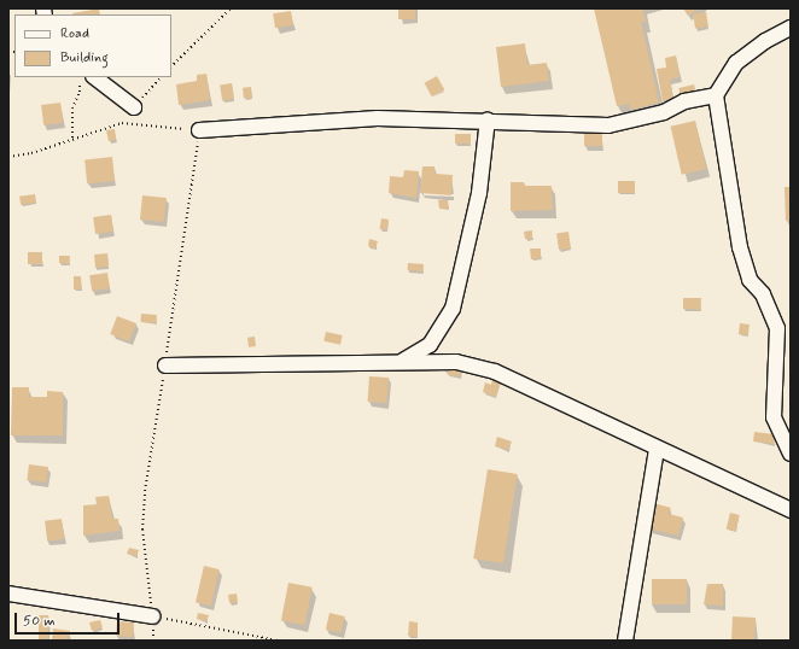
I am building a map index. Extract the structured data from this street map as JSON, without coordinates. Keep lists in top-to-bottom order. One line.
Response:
{"legend":["Road","Building"],"scale_bar":"50 m"}
